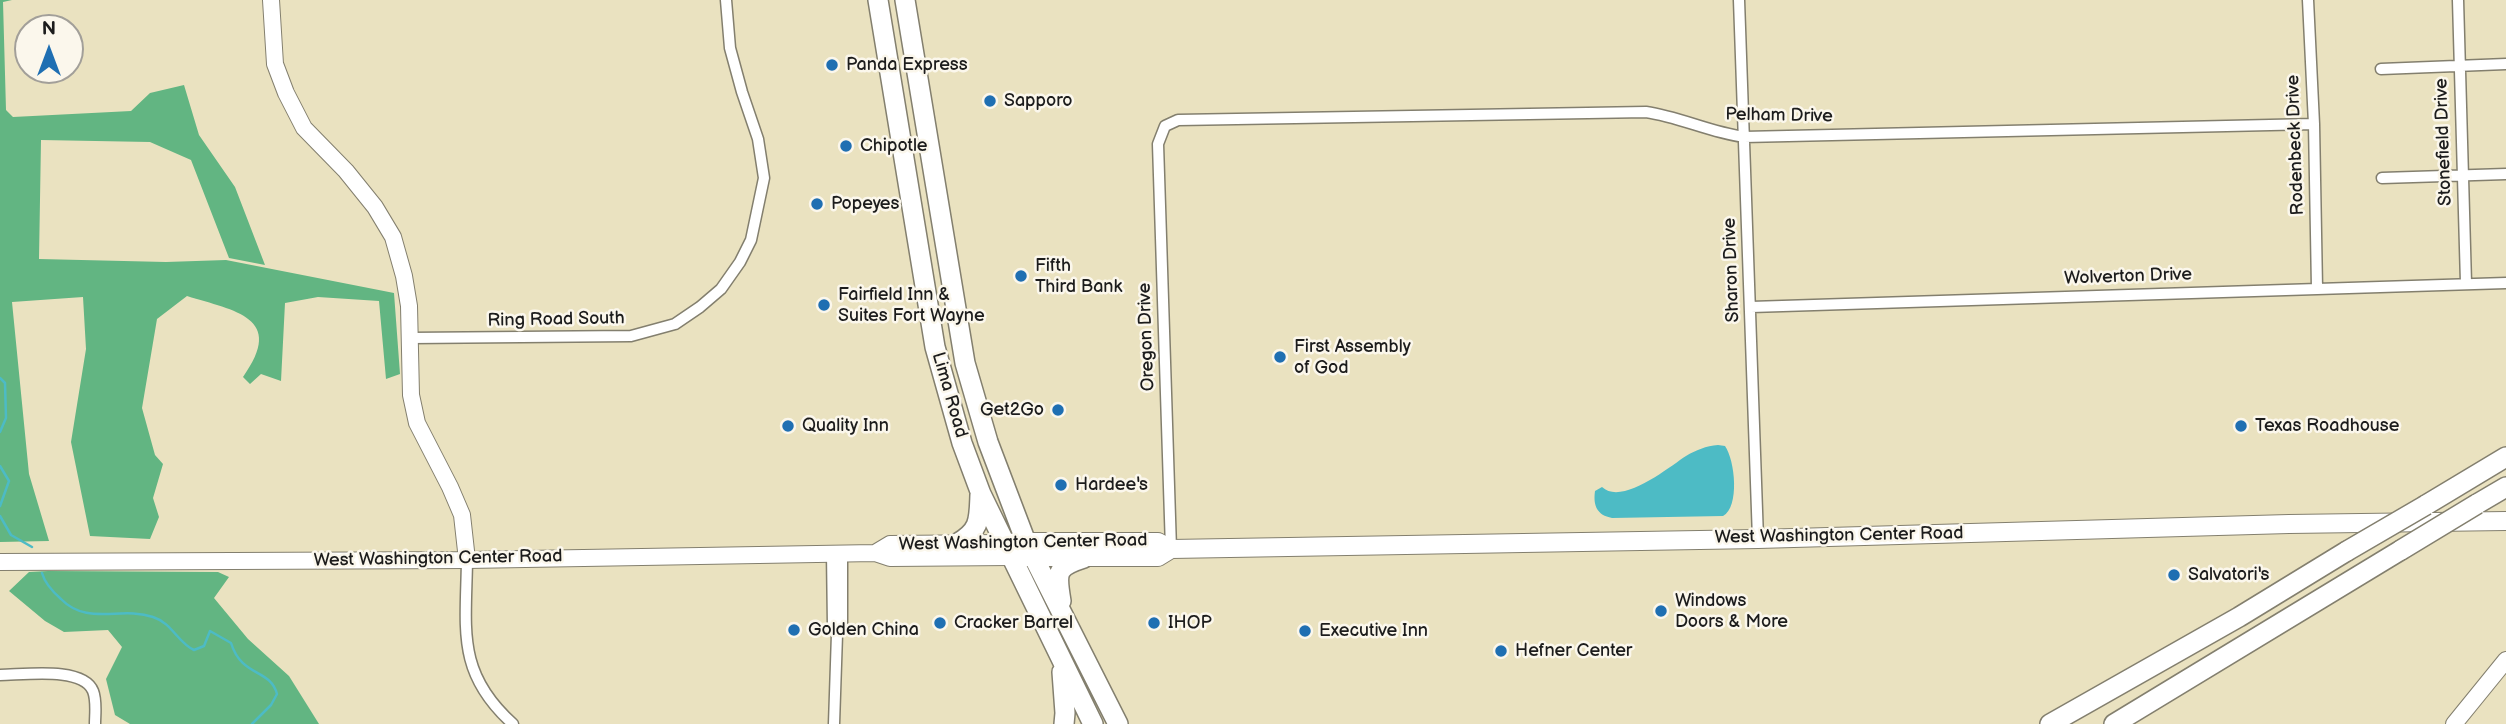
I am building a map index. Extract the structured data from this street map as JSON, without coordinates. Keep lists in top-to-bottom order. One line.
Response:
{"streets":{"highway":["Lima Road"],"main road":["West Washington Center Road"],"street":["Pelham Drive","Stonefield Drive","Rodenbeck Drive","Sharon Drive","Wolverton Drive","Ring Road South","Oregon Drive"]},"crossings":[["Pelham Drive","Rodenbeck Drive"],["Pelham Drive","Sharon Drive"],["Pelham Drive","Oregon Drive"],["Stonefield Drive","Wolverton Drive"],["Rodenbeck Drive","Wolverton Drive"],["Sharon Drive","Wolverton Drive"],["Sharon Drive","West Washington Center Road"],["Oregon Drive","West Washington Center Road"],["Lima Road","West Washington Center Road"]],"places":["Panda Express","Sapporo","Chipotle","Popeyes","Fifth Third Bank","Fairfield Inn & Suites Fort Wayne","First Assembly of God","Get2Go","Quality Inn","Texas Roadhouse","Hardee's","Salvatori's","Windows Doors & More","Cracker Barrel","IHOP","Golden China","Executive Inn","Hefner Center"],"north":"top"}
